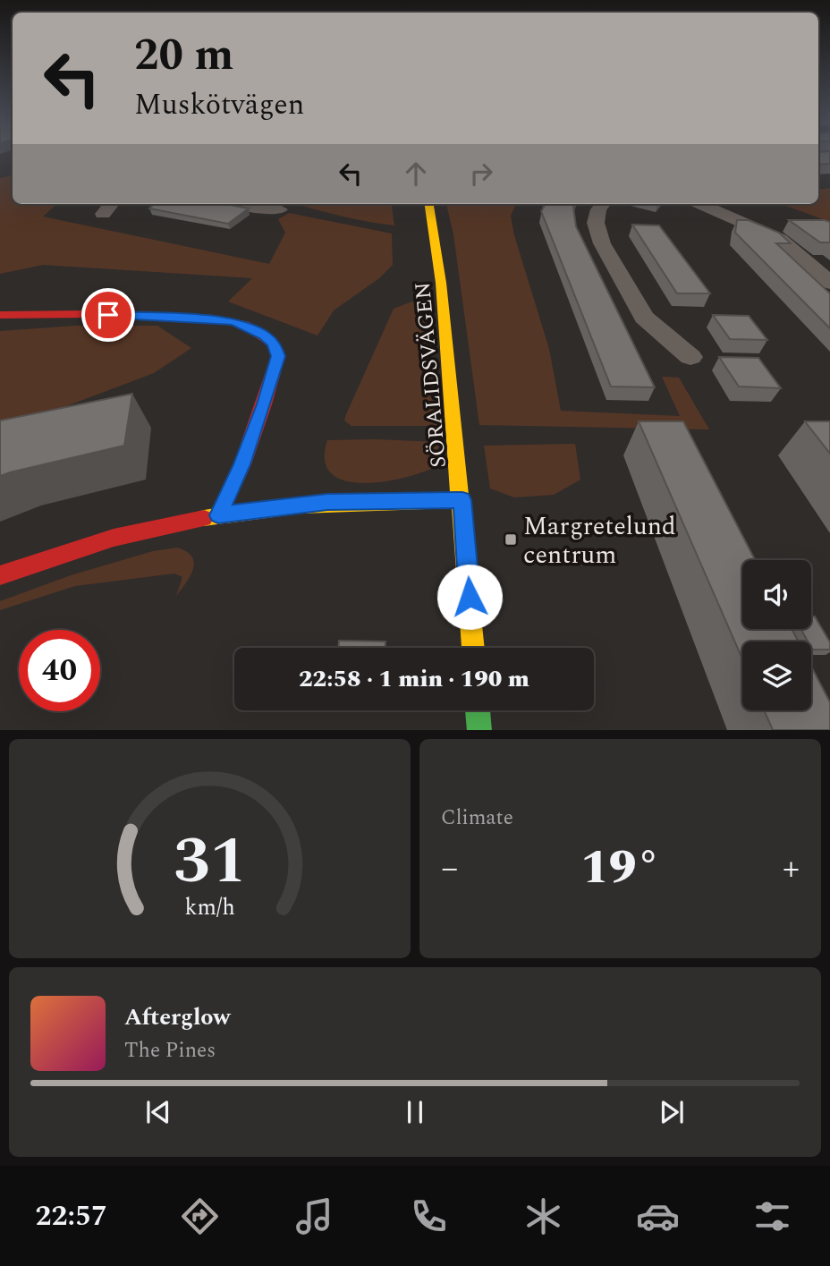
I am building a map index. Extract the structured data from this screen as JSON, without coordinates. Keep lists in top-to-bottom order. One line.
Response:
{"streets":{"street":["SÖRALIDSVÄGEN"]},"places":{"transit":["Margretelund centrum"]},"page":{"turn":["20 m","Muskötvägen"],"limit":"40","trip":"22:58 · 1 min · 190 m","tile":"Climate","heat":["−","19°","+"],"song":["Afterglow","The Pines"],"tabs":"22:57","gauge":["31","km/h"]}}
